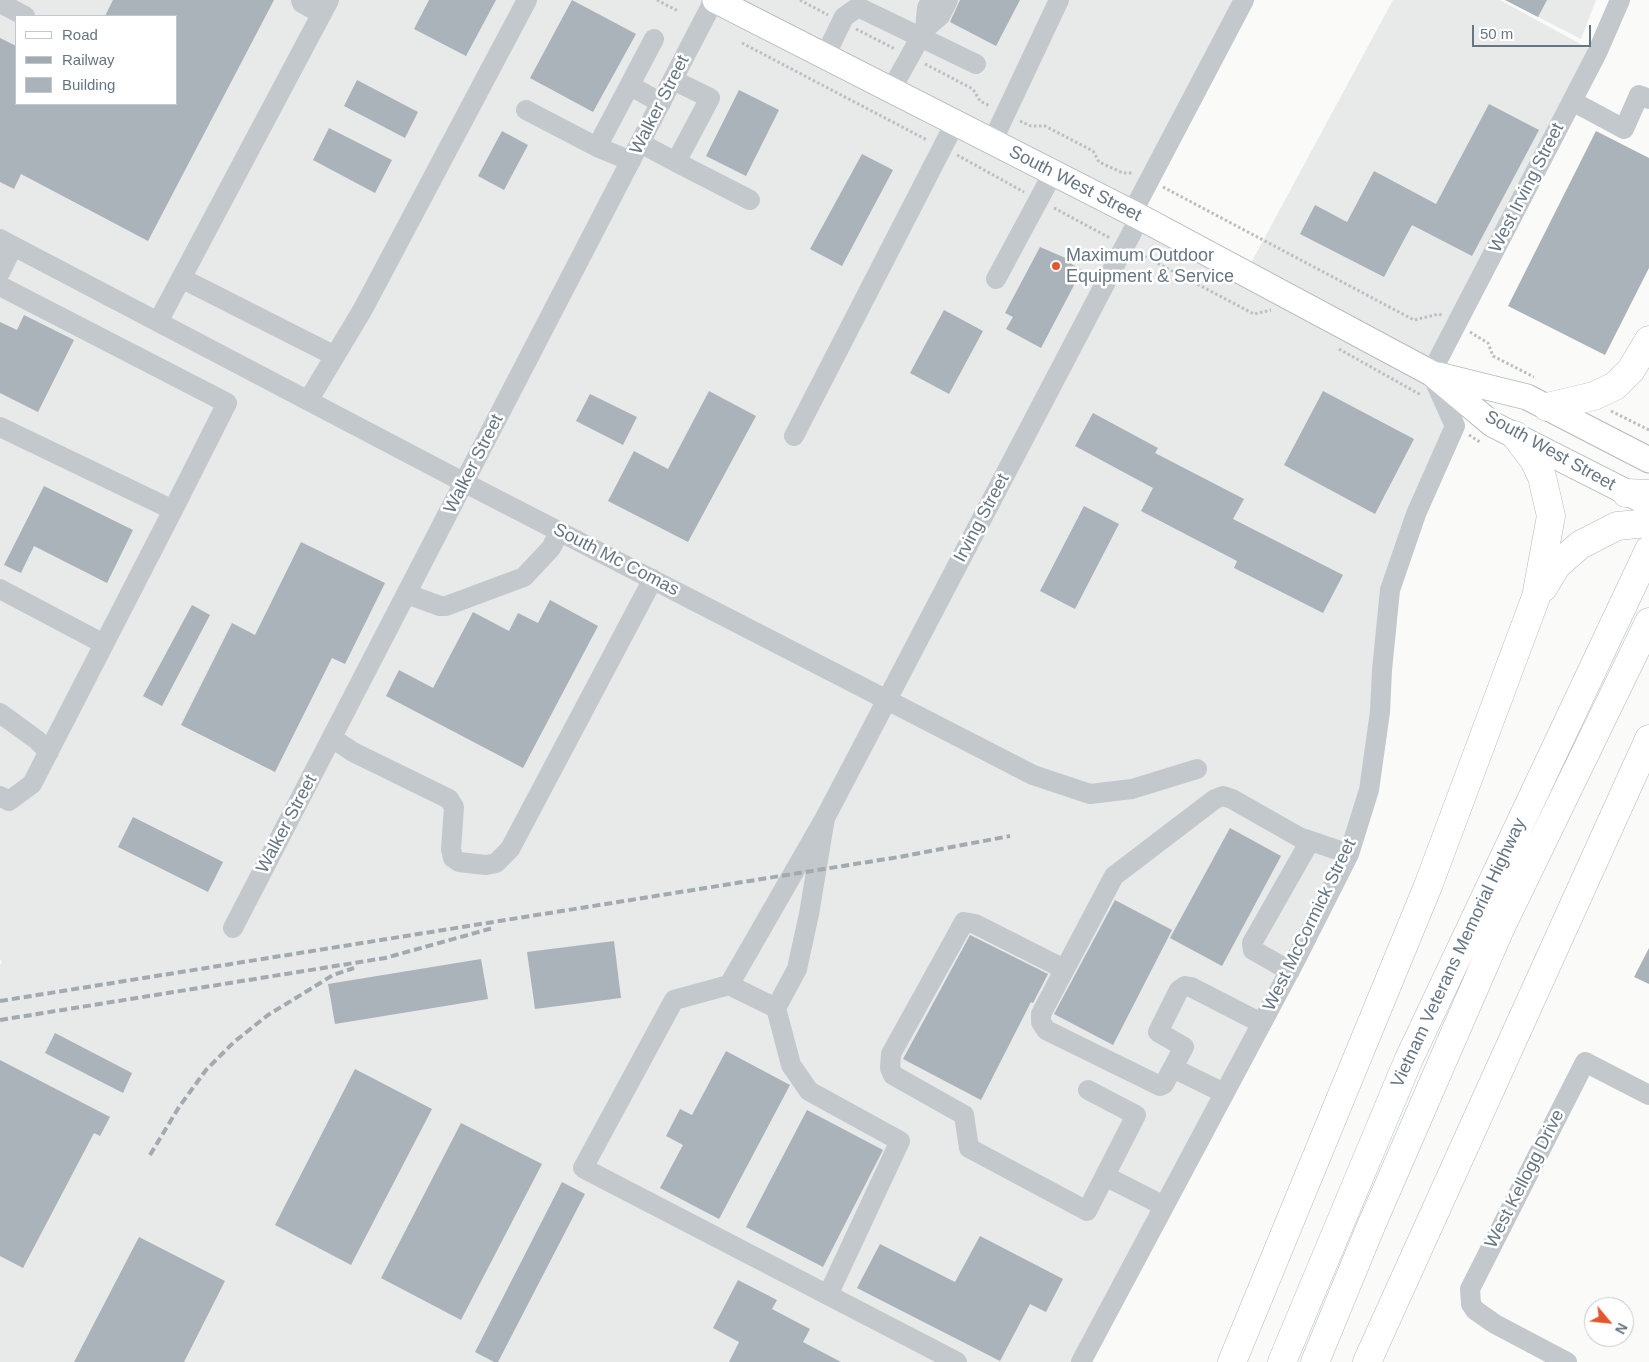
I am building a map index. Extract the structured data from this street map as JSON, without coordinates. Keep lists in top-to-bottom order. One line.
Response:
{"streets":{"highway":["Vietnam Veterans Memorial Highway"],"main road":["South West Street"],"street":["Walker Street","West Irving Street","Irving Street","South Mc Comas","West McCormick Street","West Kellogg Drive"]},"crossings":[["Walker Street","South West Street"],["Walker Street","South Mc Comas"],["South West Street","West Irving Street"],["South West Street","Irving Street"],["Irving Street","South Mc Comas"]],"places":["Maximum Outdoor Equipment & Service"],"legend":["Road","Railway","Building"],"scale_bar":"50 m","north":"bottom right"}
